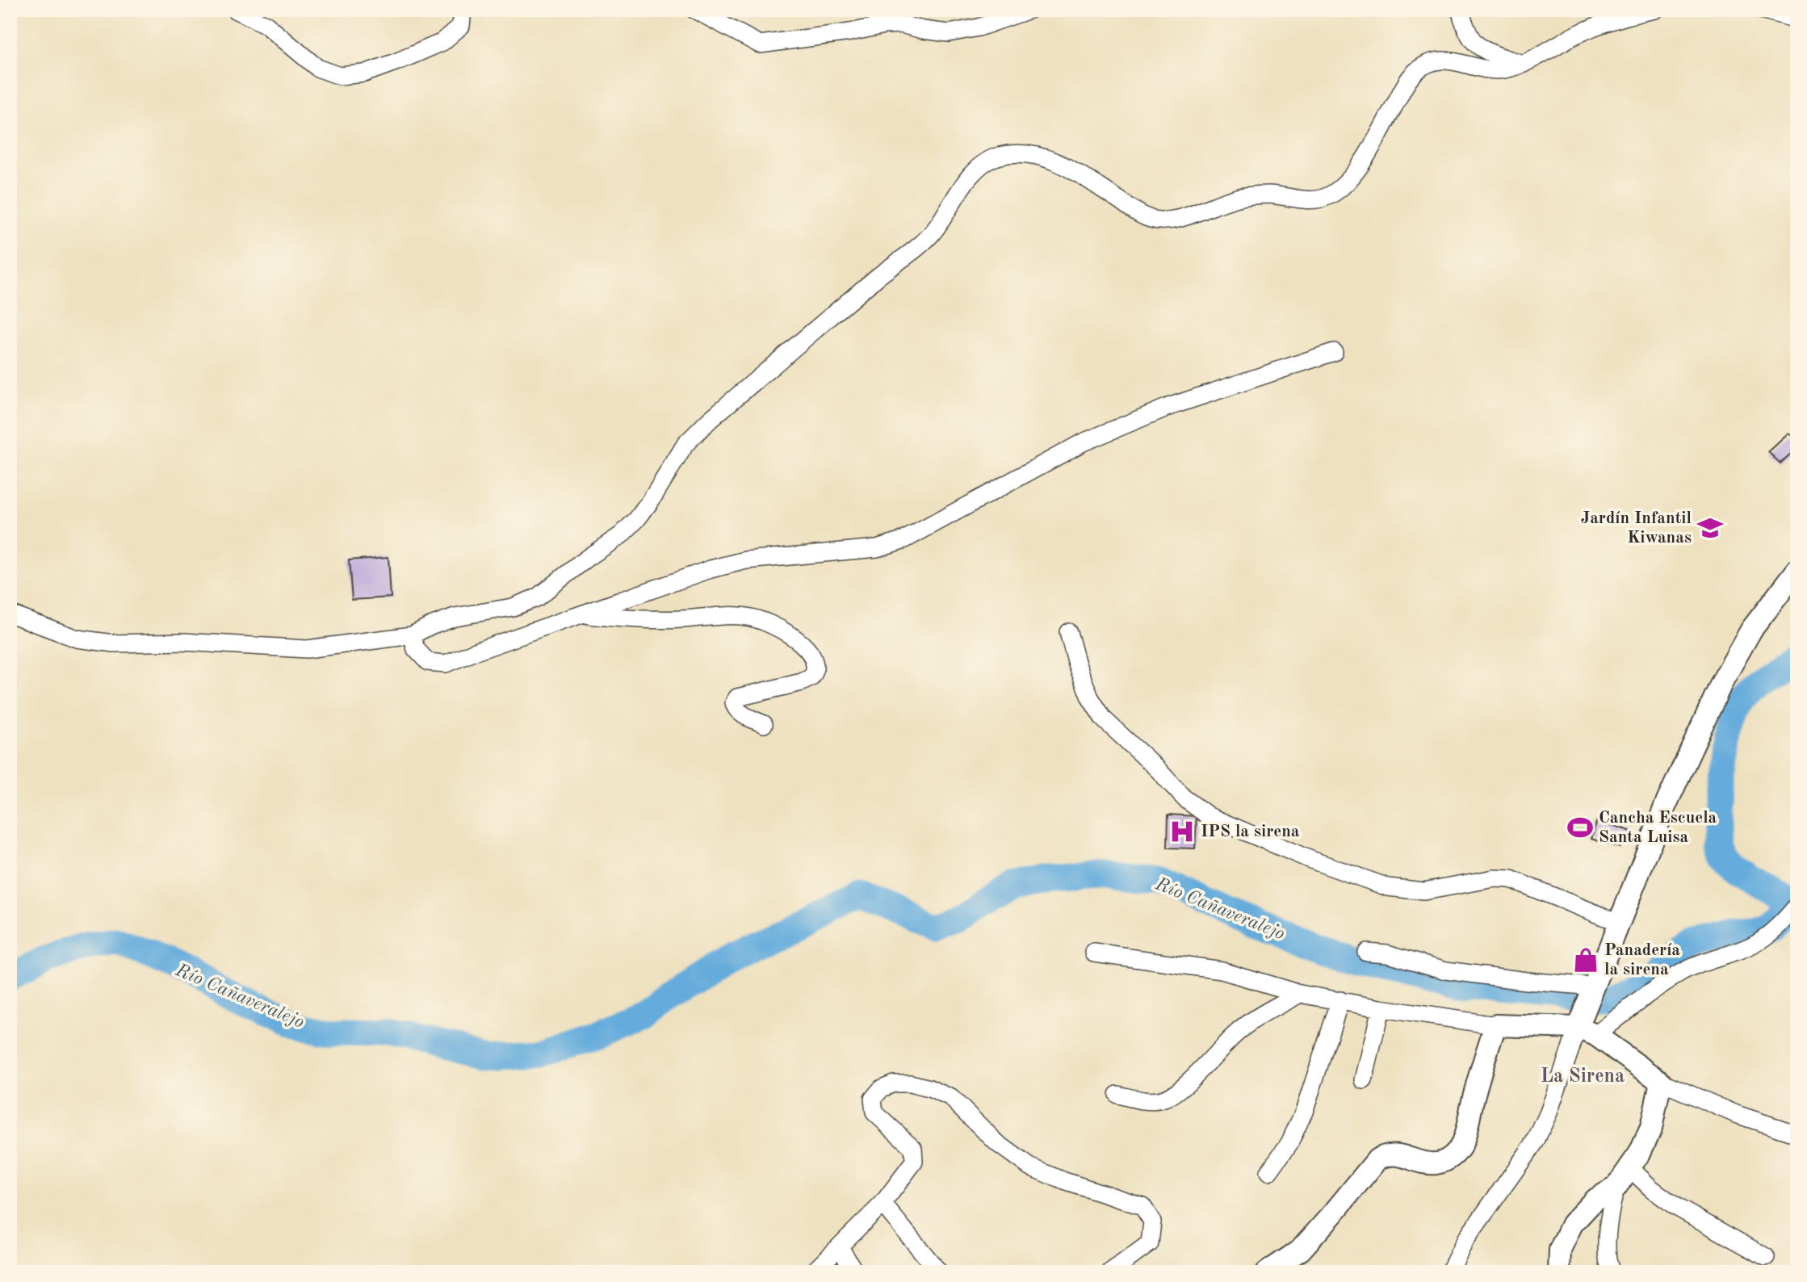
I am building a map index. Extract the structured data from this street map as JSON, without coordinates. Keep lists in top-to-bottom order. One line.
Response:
{"districts":["La Sirena"],"water":["Río Cañaveralejo"],"places":{"school or university":["Jardín Infantil Kiwanas"],"sports":["Cancha Escuela Santa Luisa"],"hospital":["IPS la sirena"],"shop":["Panadería la sirena"]}}
